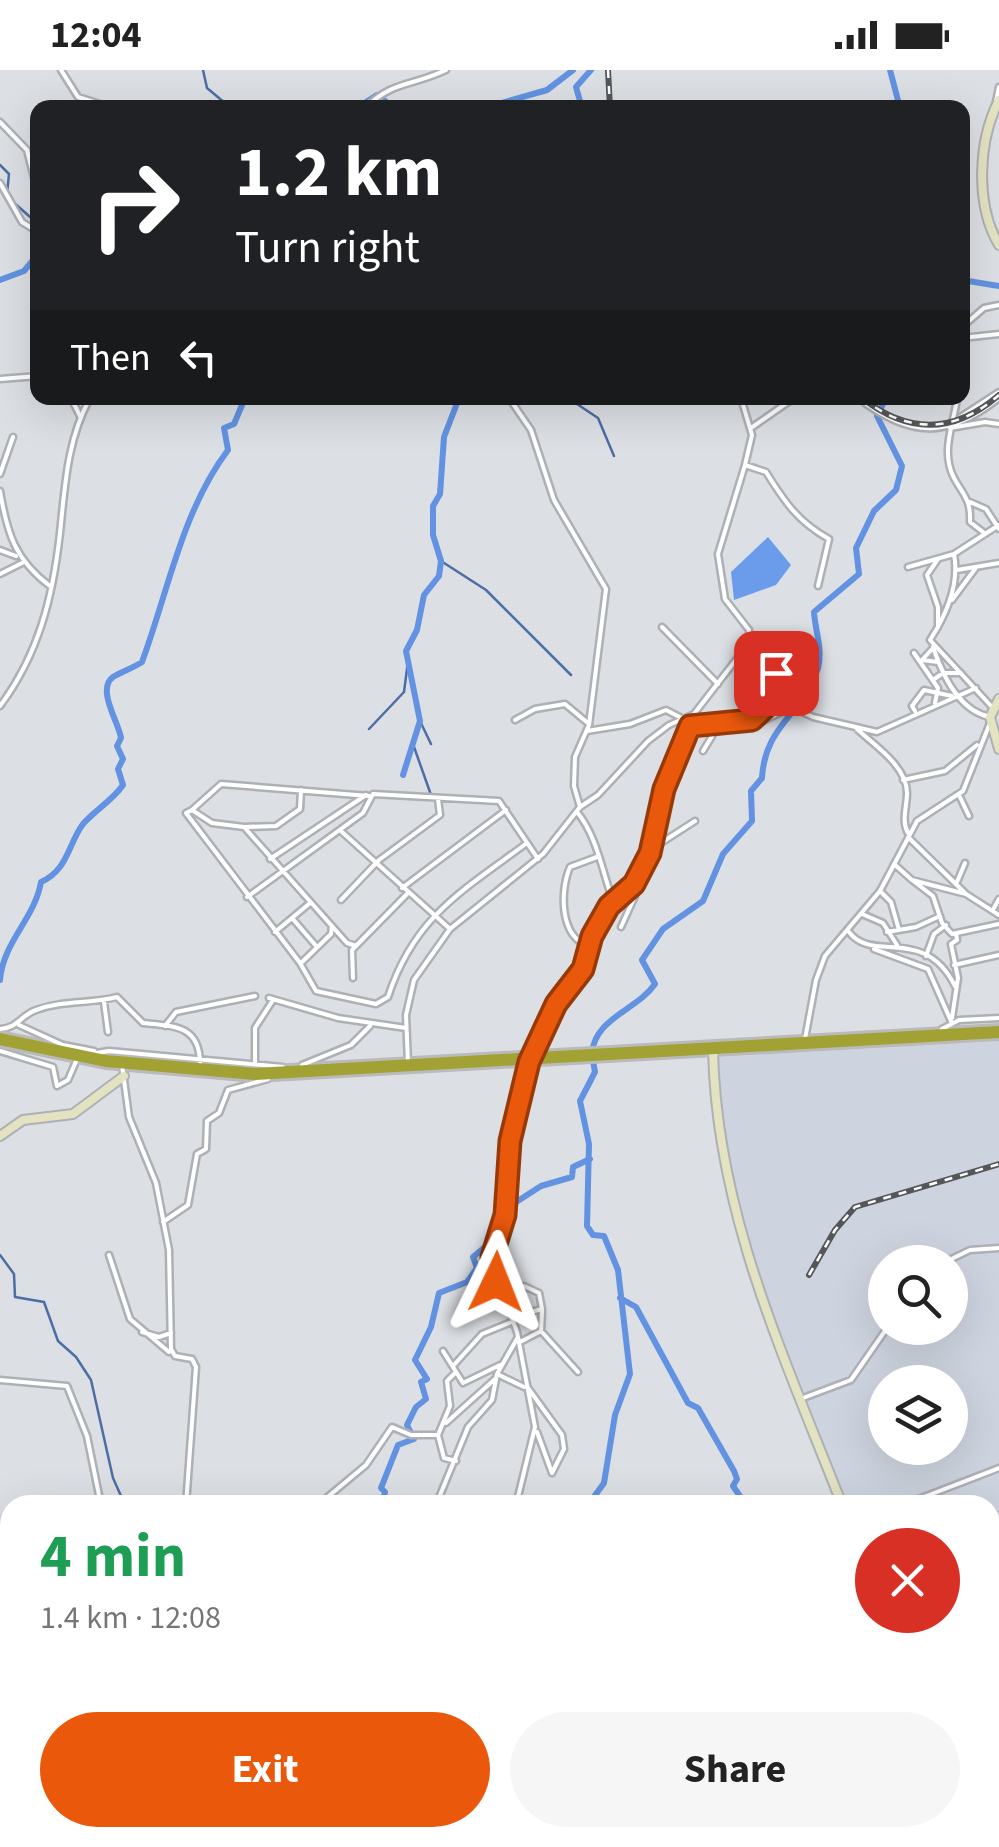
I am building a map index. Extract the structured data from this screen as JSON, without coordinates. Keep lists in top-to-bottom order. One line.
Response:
{"page":{"status":"12:04","turn":["1.2 km","Turn right"],"then":"Then","heading":["4 min","1.4 km · 12:08"],"buttons":["Exit","Share"]}}
